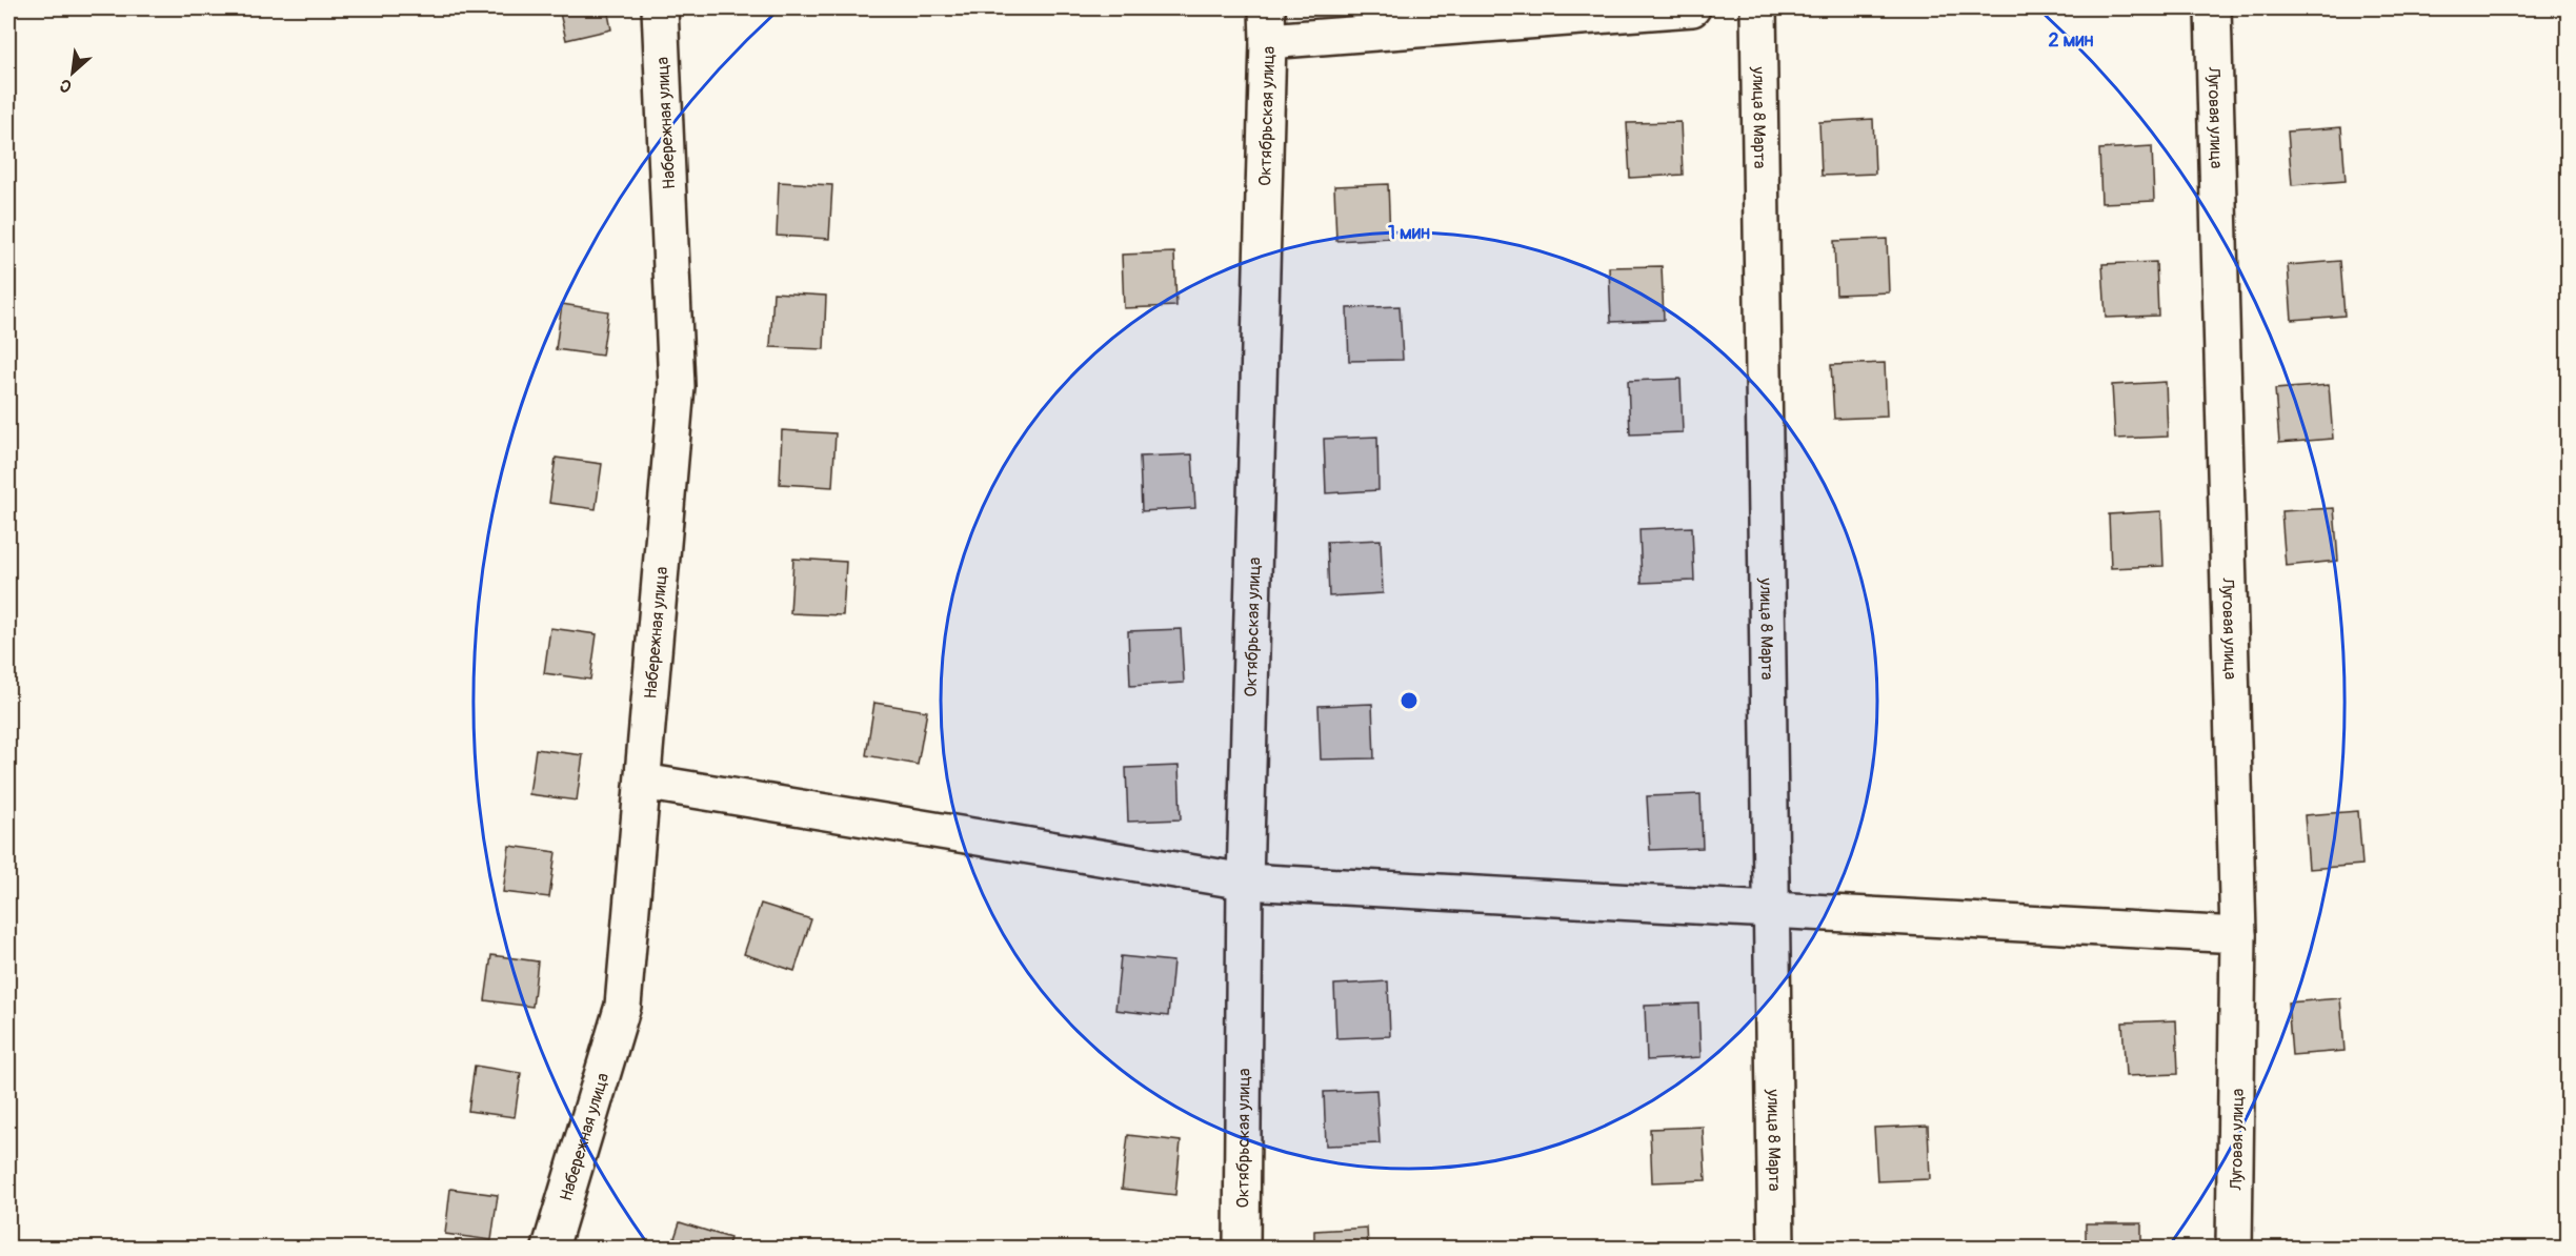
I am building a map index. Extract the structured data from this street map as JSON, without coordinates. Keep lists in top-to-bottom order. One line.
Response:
{"streets":{"street":["Октябрьская улица","улица 8 Марта","Луговая улица","Набережная улица"]},"north":"bottom left","rings":["2 мин","1 мин"]}
